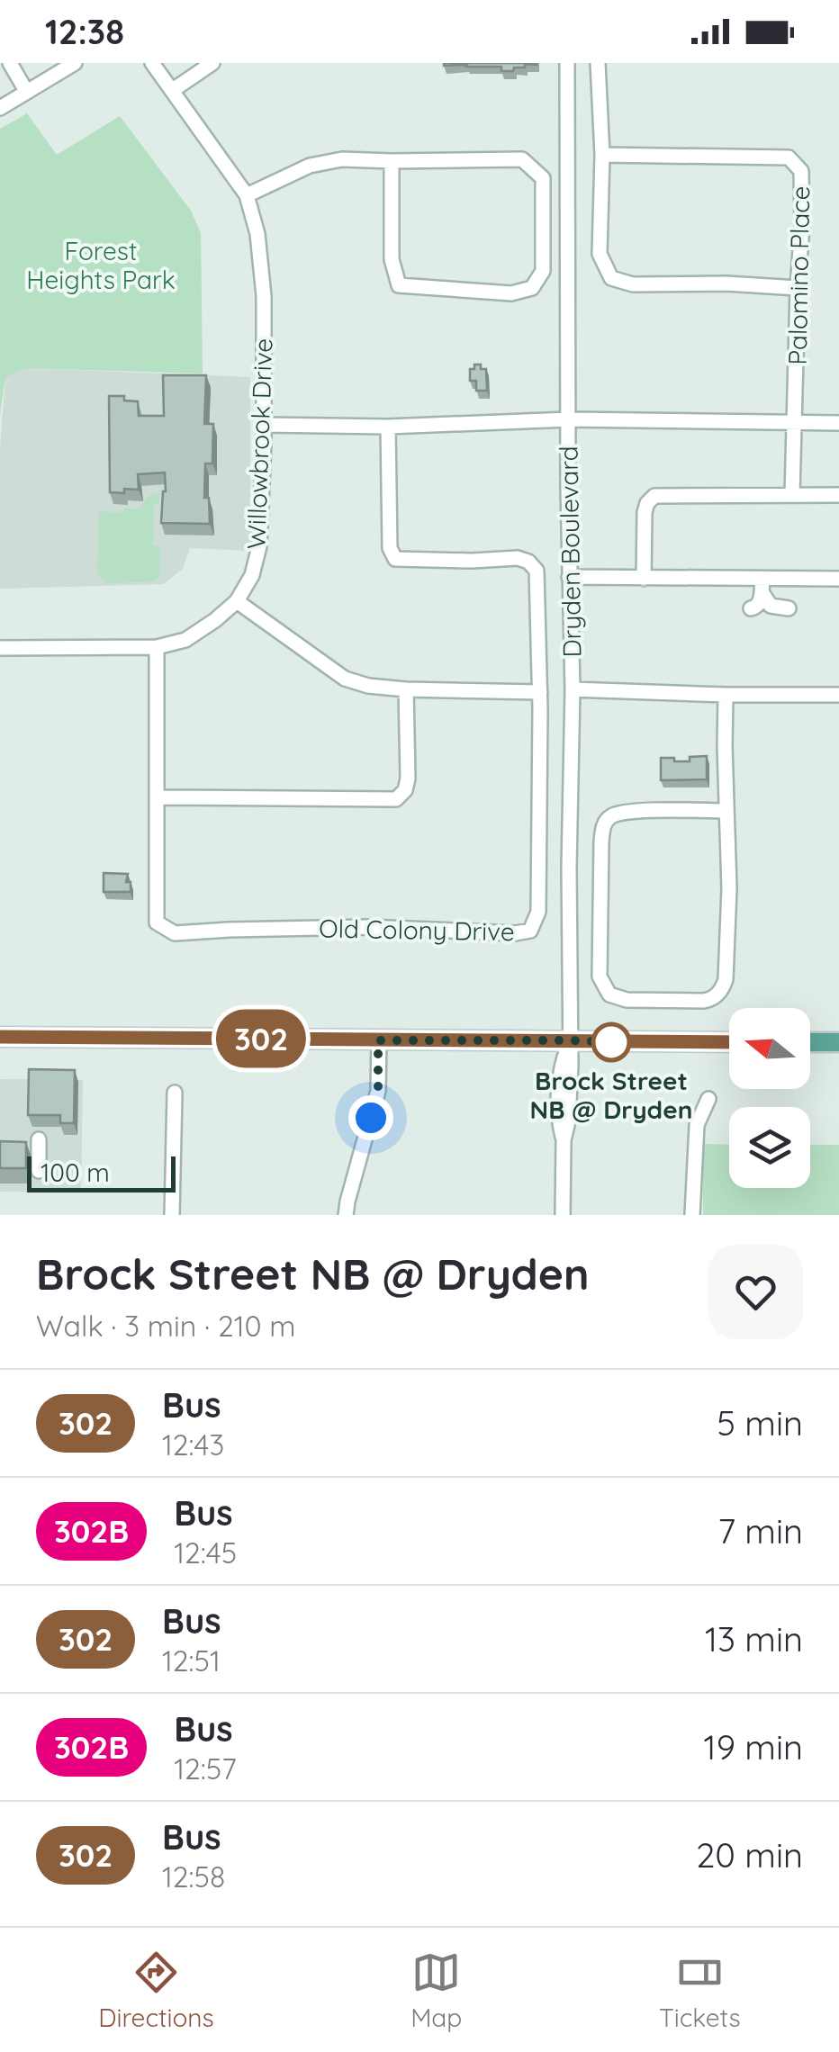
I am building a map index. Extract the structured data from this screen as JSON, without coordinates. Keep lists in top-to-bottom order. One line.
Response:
{"streets":{"street":["Palomino Place","Willowbrook Drive","Dryden Boulevard","Old Colony Drive"]},"crossings":[["Willowbrook Drive","Old Colony Drive"]],"parks":["Forest Heights Park"],"places":["Brock Street NB @ Dryden"],"lines":["bus line 302"],"scale_bar":"100 m","north":"left","page":{"status":"12:38","on_map":"302","scale":"100 m","heading":["Brock Street NB @ Dryden","Walk · 3 min · 210 m"],"list":[{"mark":"302","name":"Bus","note":"12:43","value":"5 min"},{"mark":"302B","name":"Bus","note":"12:45","value":"7 min"},{"mark":"302","name":"Bus","note":"12:51","value":"13 min"},{"mark":"302B","name":"Bus","note":"12:57","value":"19 min"},{"mark":"302","name":"Bus","note":"12:58","value":"20 min"}],"tabs":["Directions","Map","Tickets"]}}
